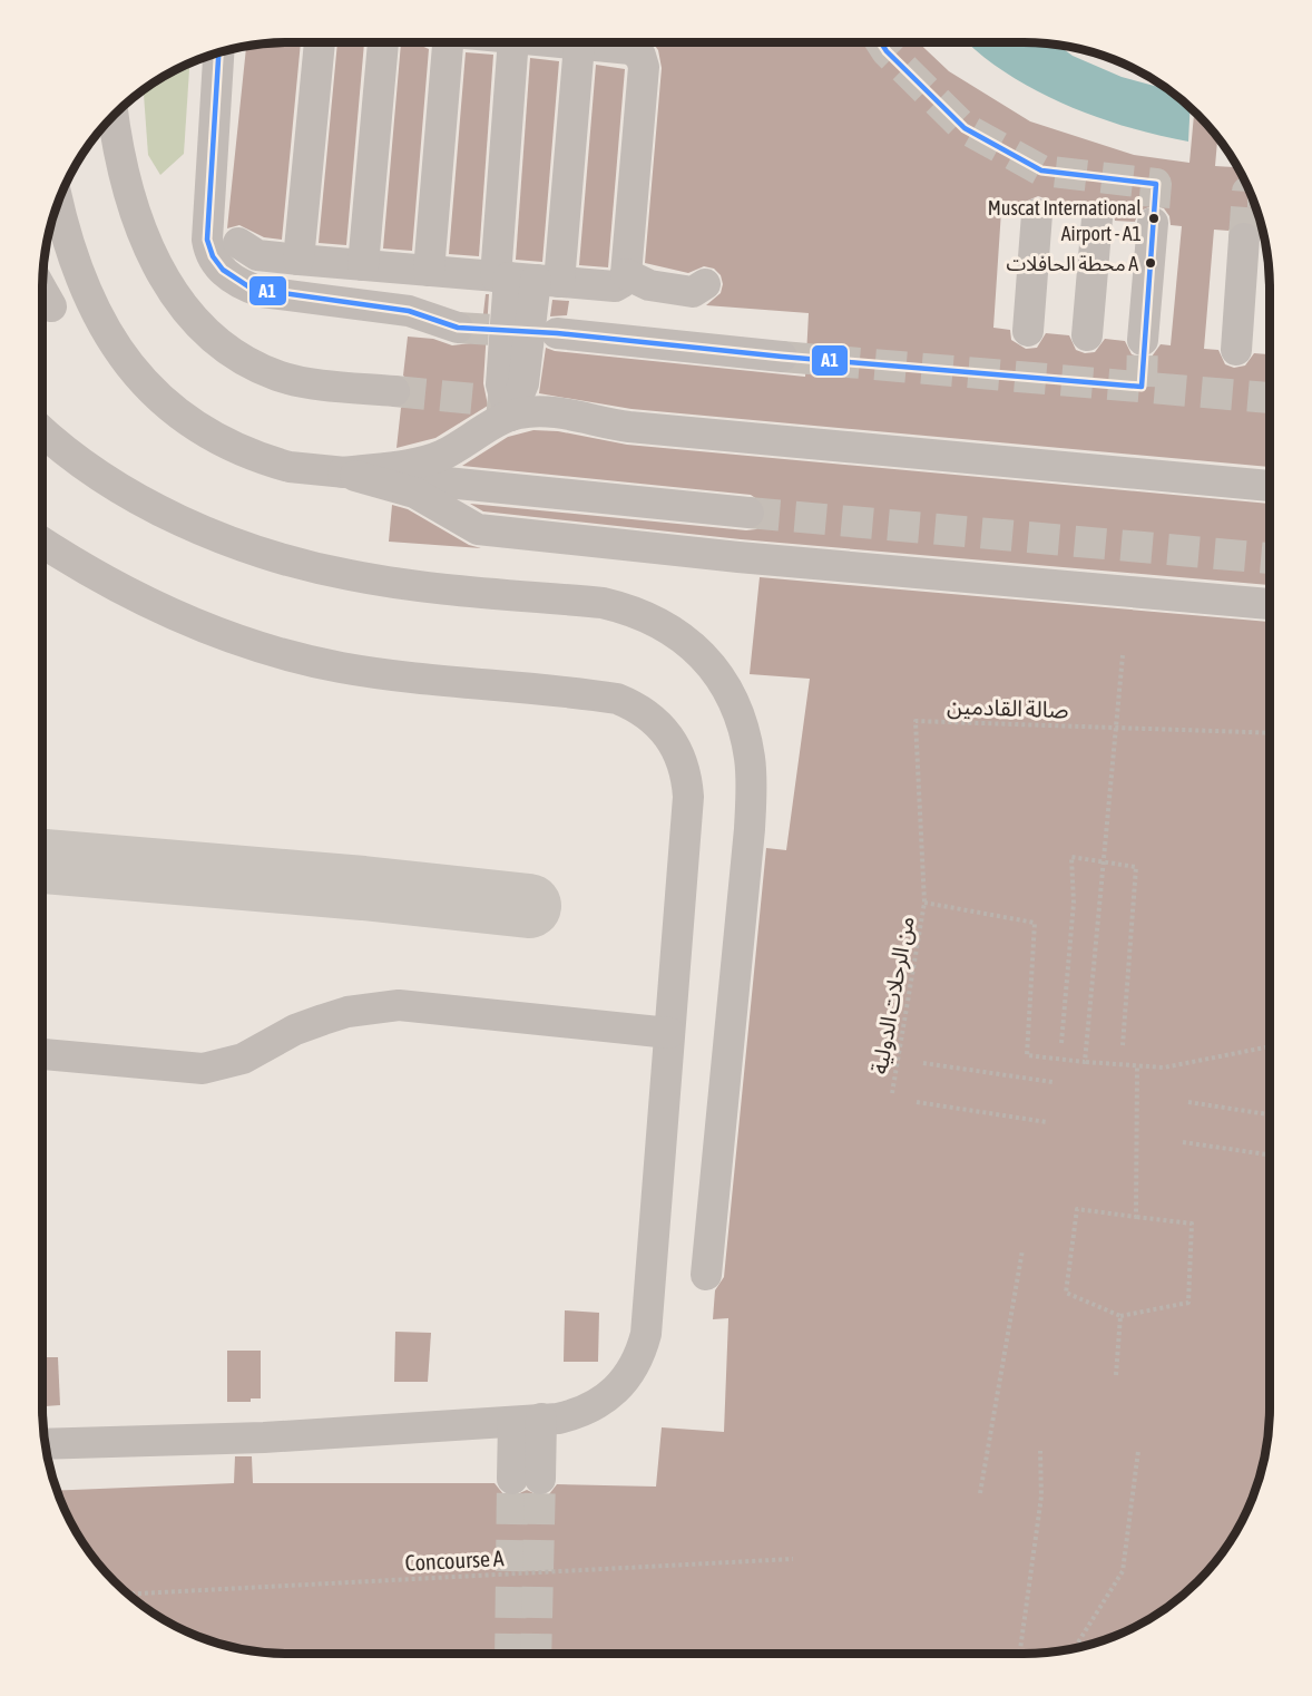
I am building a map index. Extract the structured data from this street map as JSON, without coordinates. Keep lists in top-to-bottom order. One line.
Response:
{"streets":{"path":["صالة القادمين","من الرحلات الدولية","Concourse A"]},"crossings":[["صالة القادمين","من الرحلات الدولية"]],"places":["Muscat International Airport - A1","محطة الحافلات A"],"lines":["transit line A1"]}
